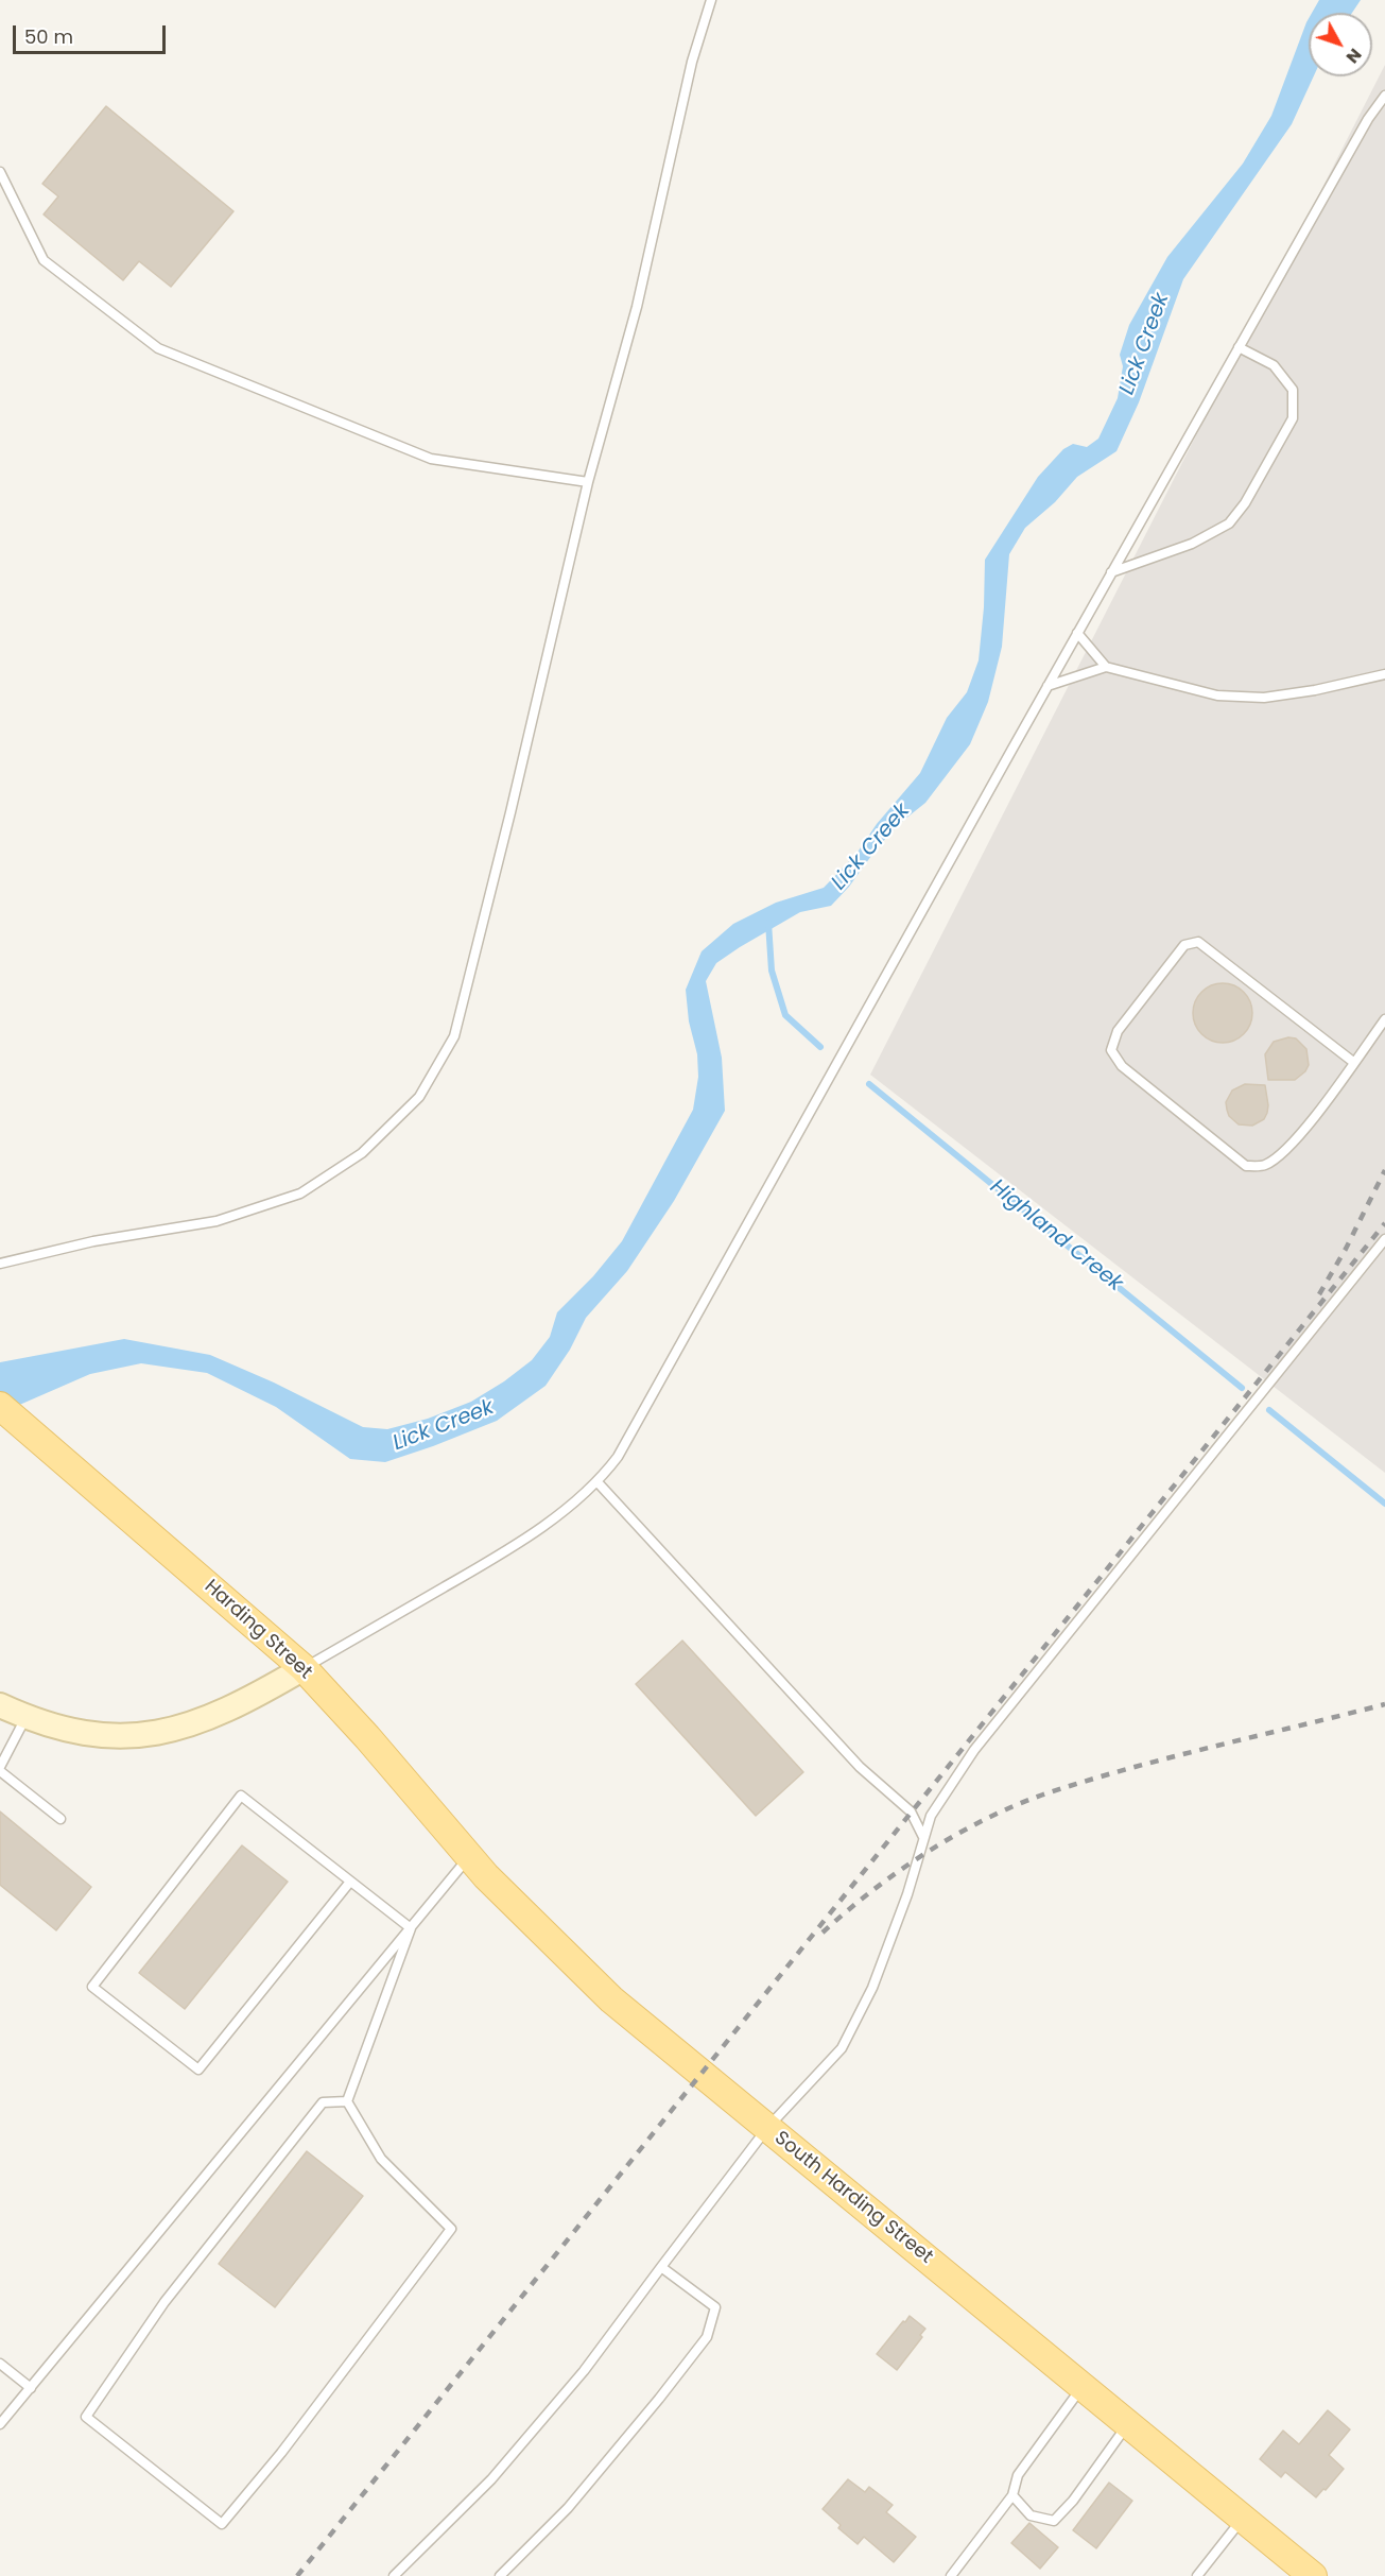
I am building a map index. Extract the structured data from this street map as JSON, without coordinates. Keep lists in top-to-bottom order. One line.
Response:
{"streets":{"main road":["Harding Street","South Harding Street"]},"crossings":[["Harding Street","South Harding Street"]],"water":["Lick Creek","Highland Creek"],"scale_bar":"50 m","north":"bottom right"}
